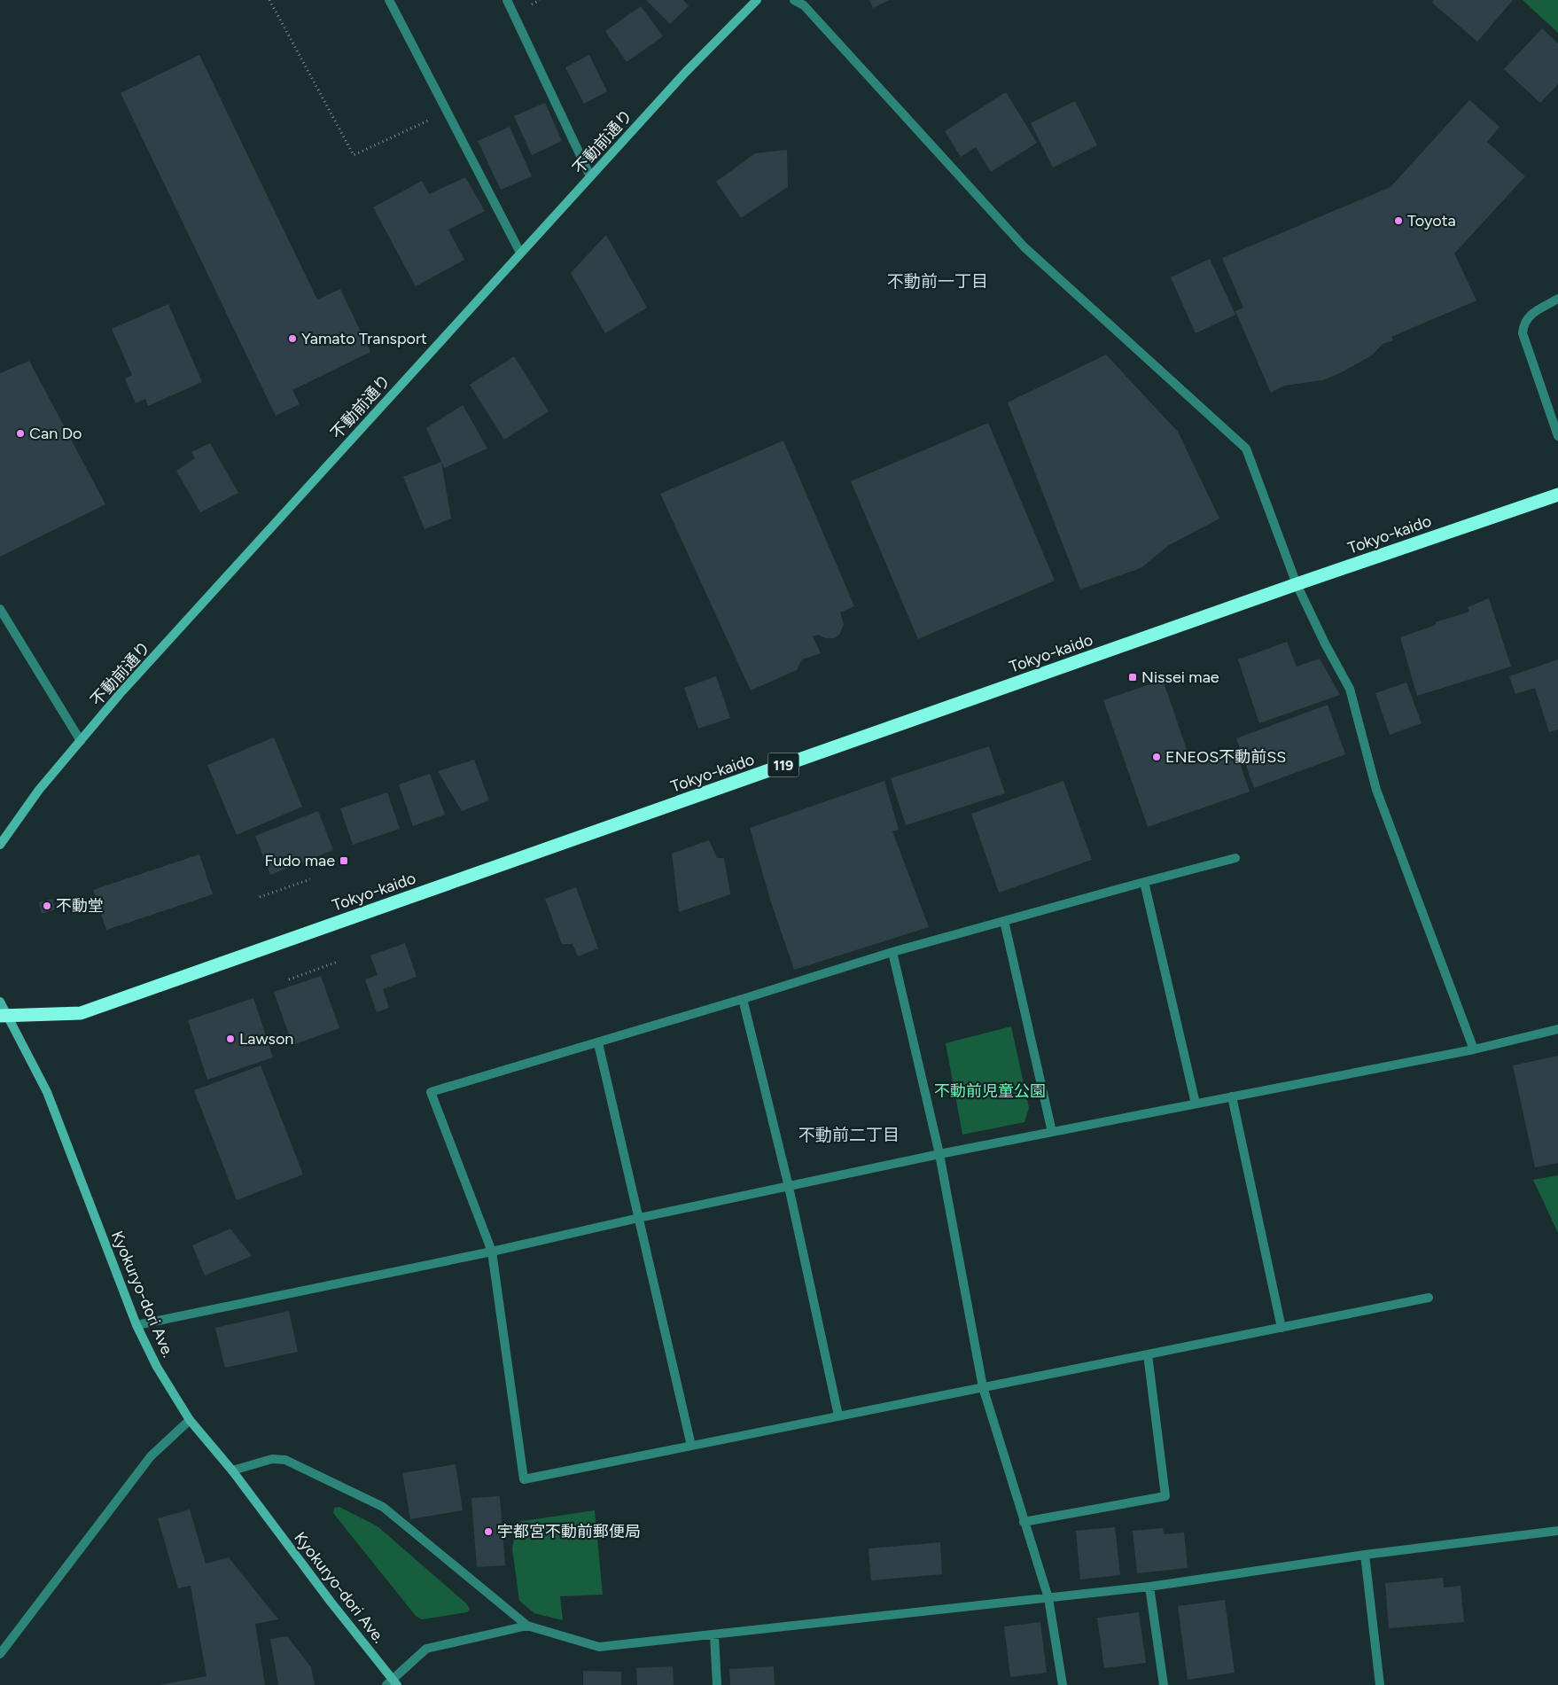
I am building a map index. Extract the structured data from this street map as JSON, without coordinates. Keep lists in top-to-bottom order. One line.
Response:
{"streets":{"highway":["Tokyo-kaido","119"],"street":["不動前通り","Kyokuryo-dori Ave."]},"crossings":[["Tokyo-kaido","Kyokuryo-dori Ave."]],"districts":["不動前一丁目","不動前二丁目"],"parks":["不動前児童公園"],"places":{"other":["Toyota","Yamato Transport","Can Do","ENEOS不動前SS","不動堂","Lawson","宇都宮不動前郵便局"],"transit":["Nissei mae","Fudo mae"]}}
